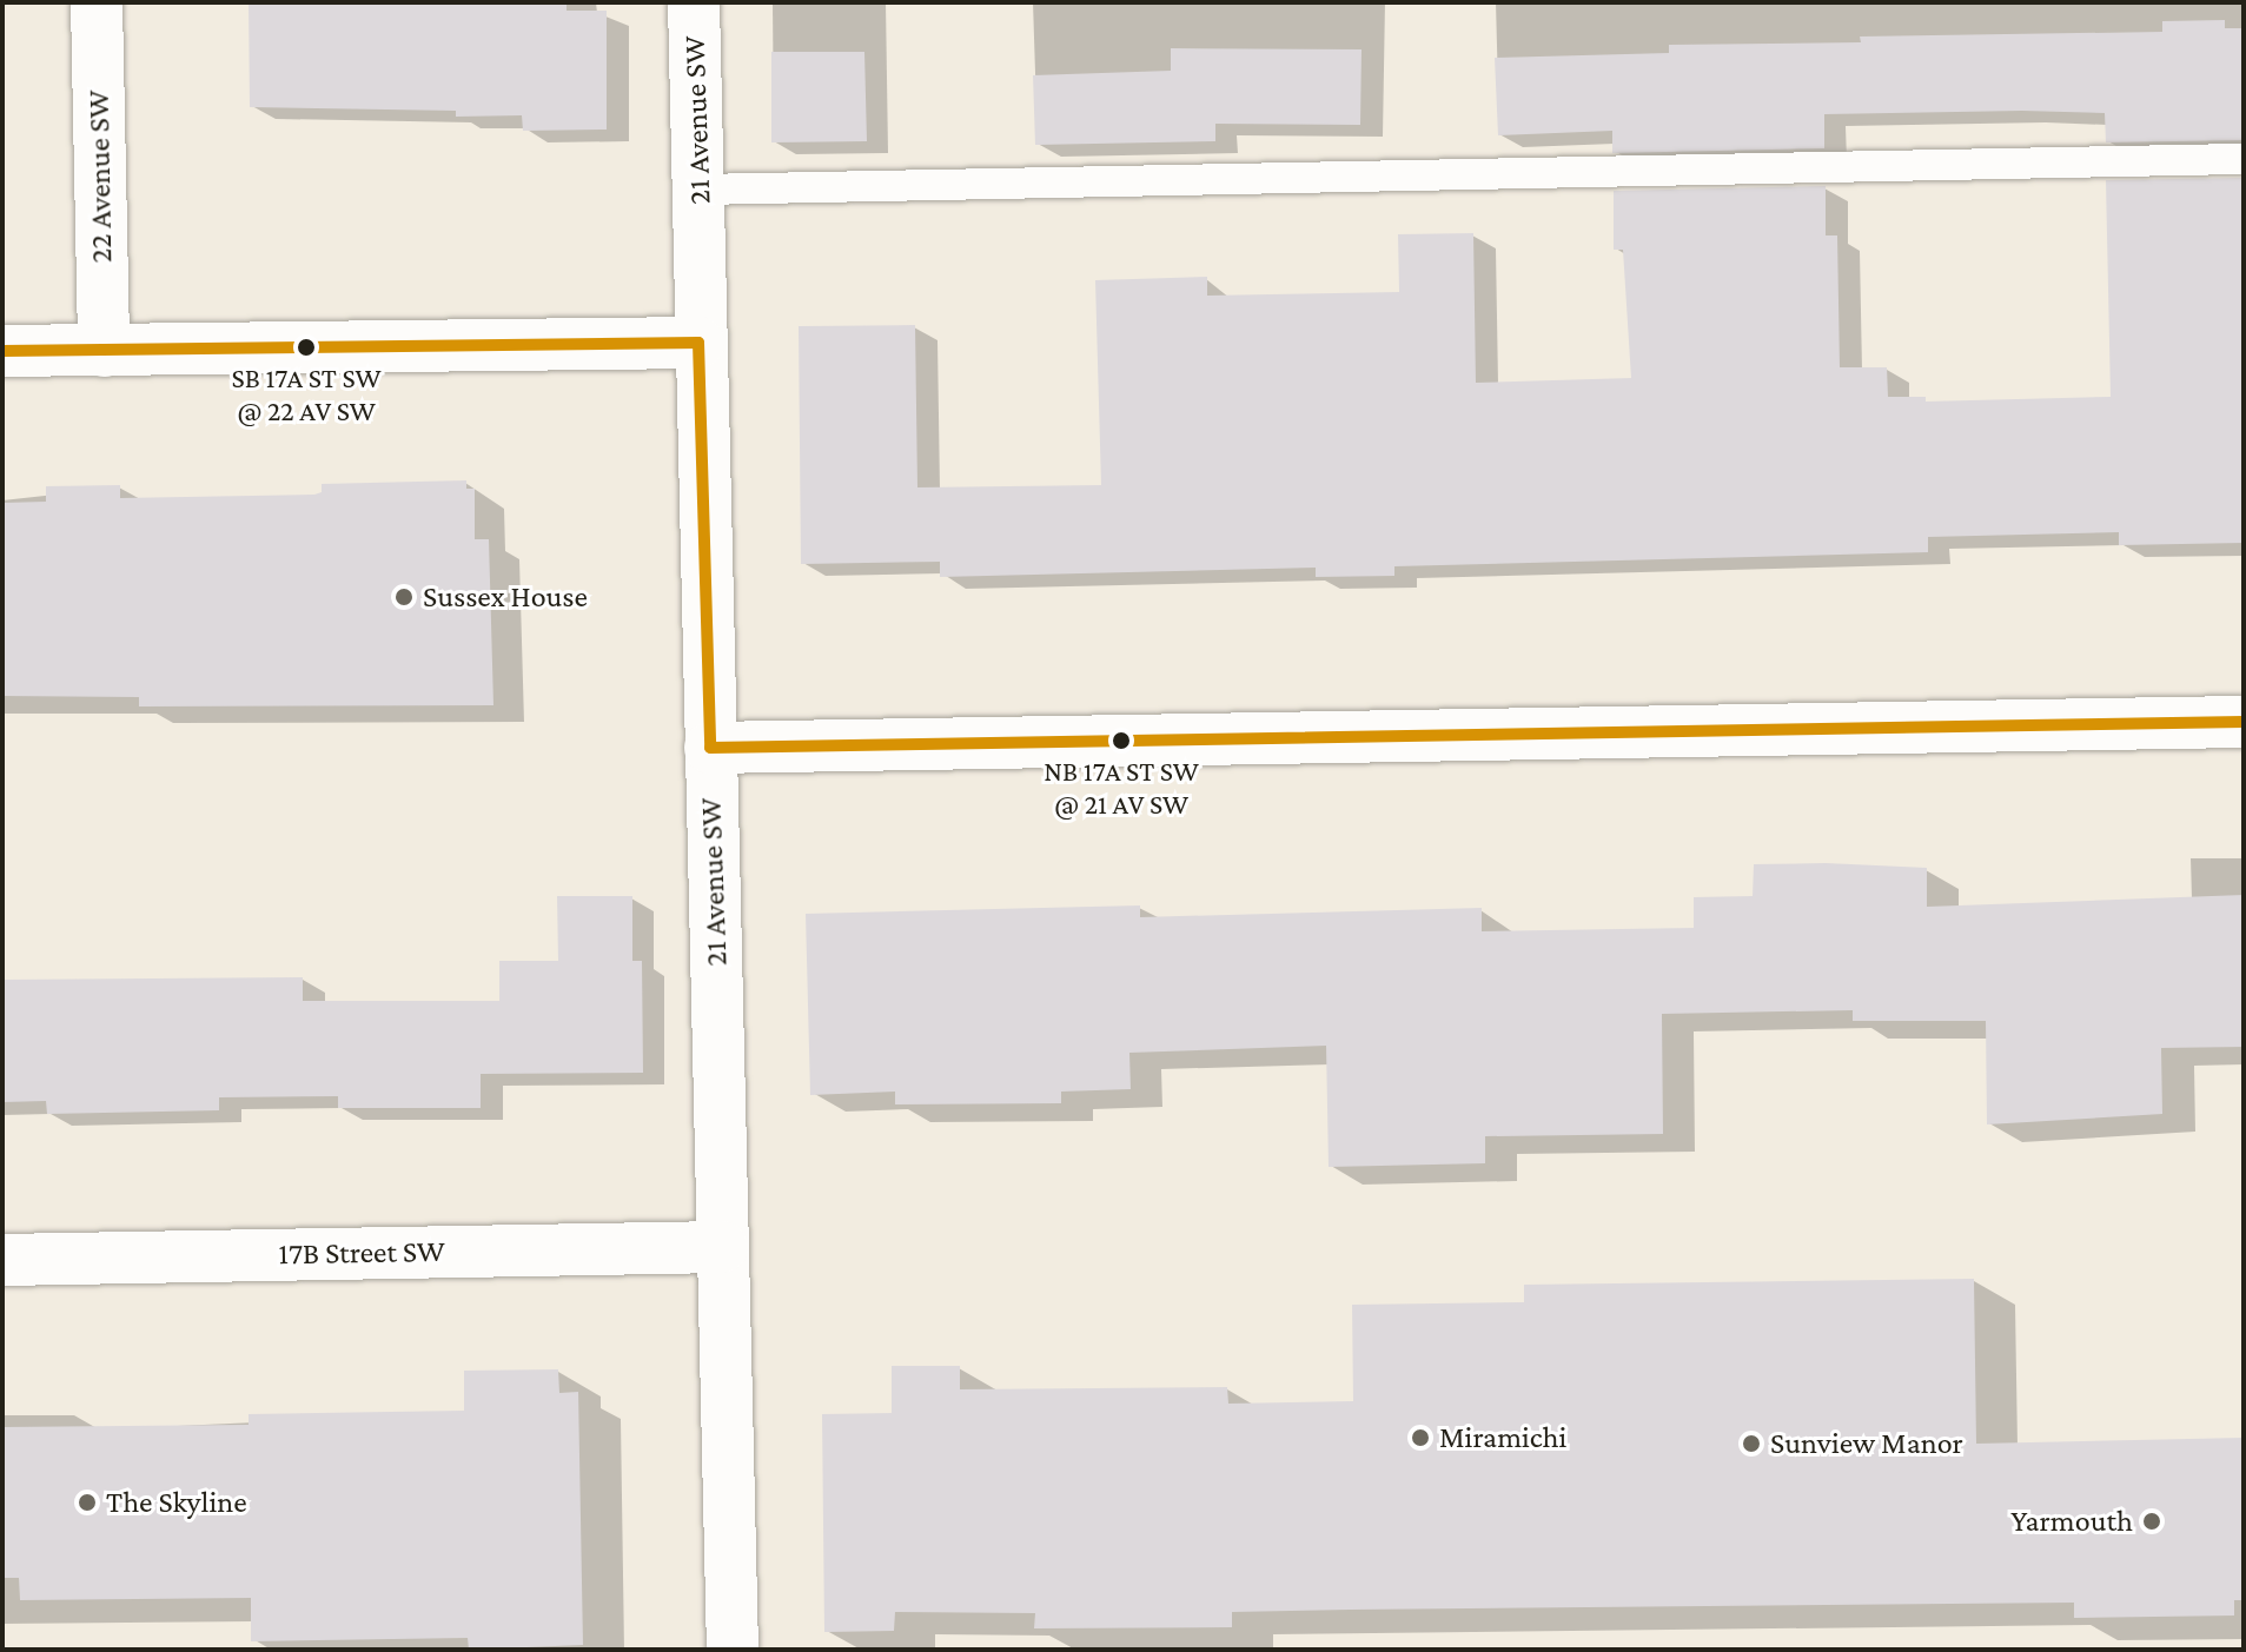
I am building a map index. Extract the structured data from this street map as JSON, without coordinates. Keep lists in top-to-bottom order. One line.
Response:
{"streets":{"street":["21 Avenue SW","22 Avenue SW","17B Street SW"]},"crossings":[["21 Avenue SW","17B Street SW"]],"places":["SB 17A ST SW @ 22 AV SW","Sussex House","NB 17A ST SW @ 21 AV SW","Miramichi","Sunview Manor","The Skyline","Yarmouth"]}
